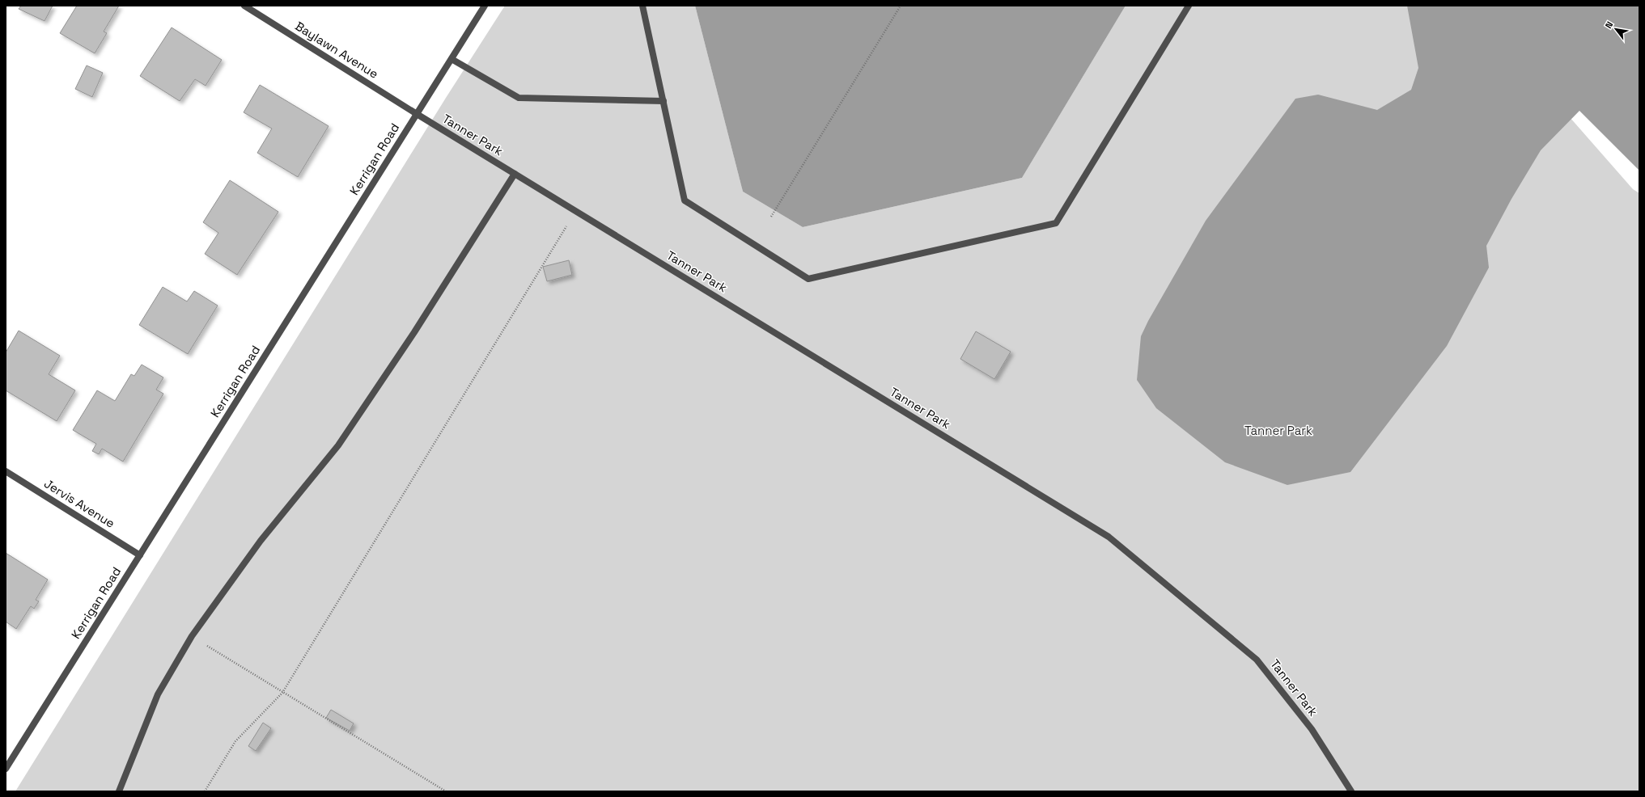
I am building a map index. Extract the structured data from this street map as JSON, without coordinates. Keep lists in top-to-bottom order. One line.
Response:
{"streets":{"street":["Baylawn Avenue","Tanner Park","Kerrigan Road","Jervis Avenue"]},"crossings":[["Baylawn Avenue","Tanner Park"],["Baylawn Avenue","Kerrigan Road"],["Tanner Park","Kerrigan Road"],["Kerrigan Road","Jervis Avenue"]],"parks":["Tanner Park"],"north":"top left"}
